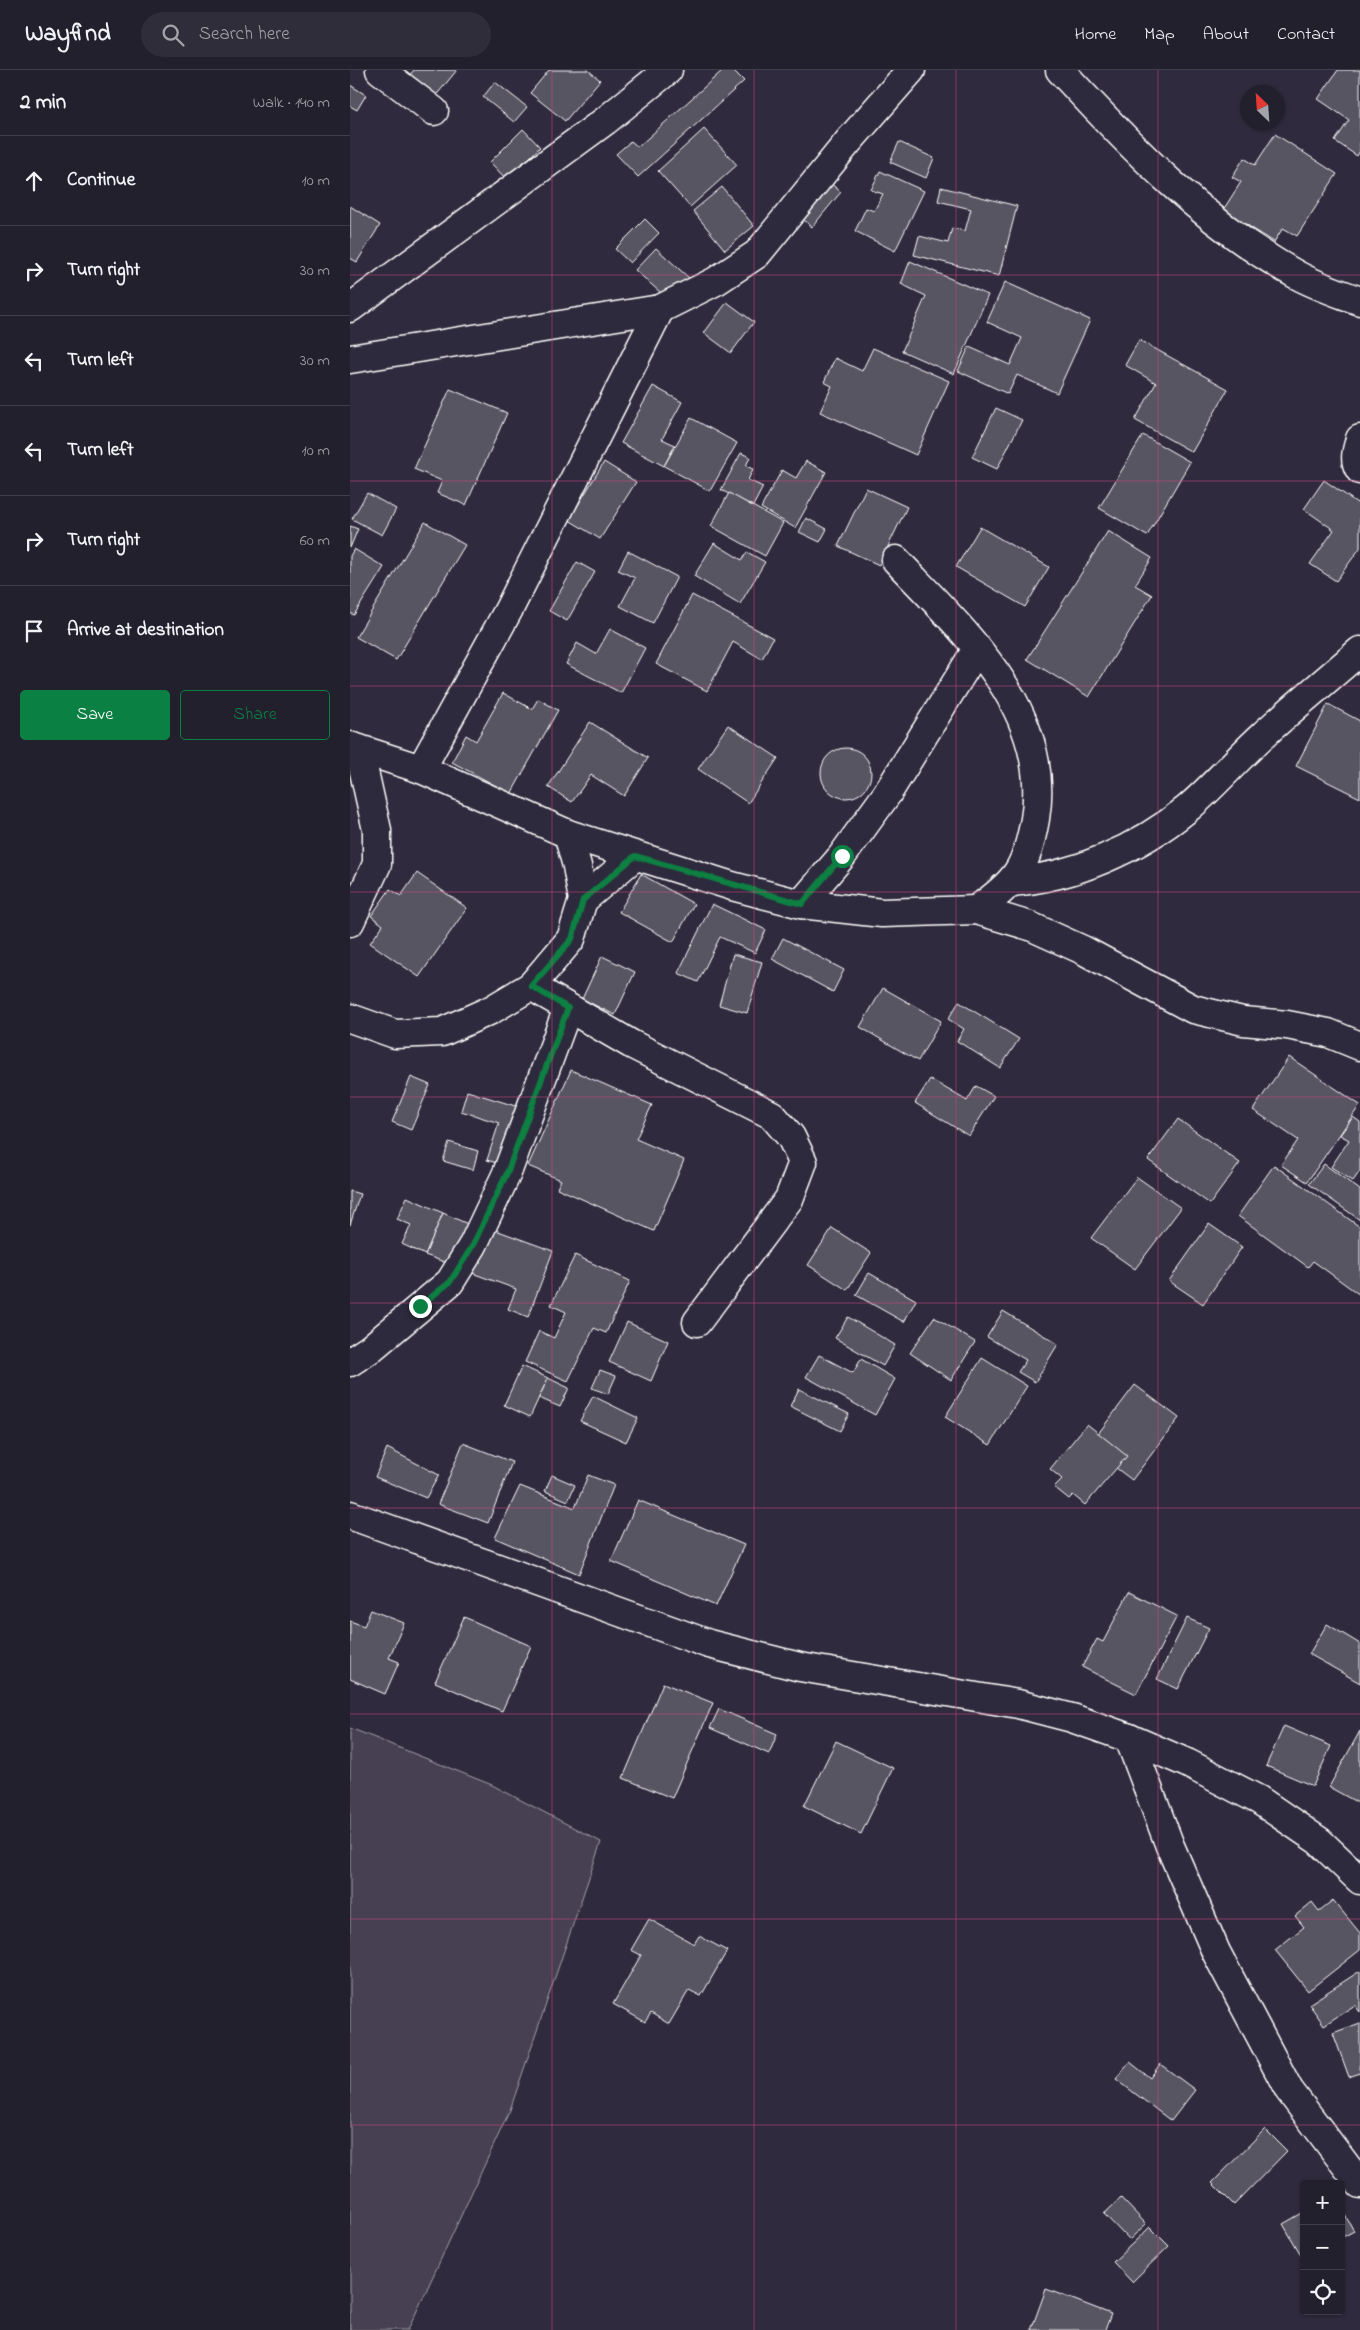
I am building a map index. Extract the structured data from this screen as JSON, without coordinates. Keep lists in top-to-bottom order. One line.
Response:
{"north":"top left","page":{"header":"Wayfind","search":"Search here","nav":["Home","Map","About","Contact"],"heading":["2 min","Walk · 140 m"],"list":[["Continue","10 m"],["Turn right","30 m"],["Turn left","30 m"],["Turn left","10 m"],["Turn right","60 m"],"Arrive at destination"],"buttons":["Save","Share"],"map_buttons":["+","−"]}}
